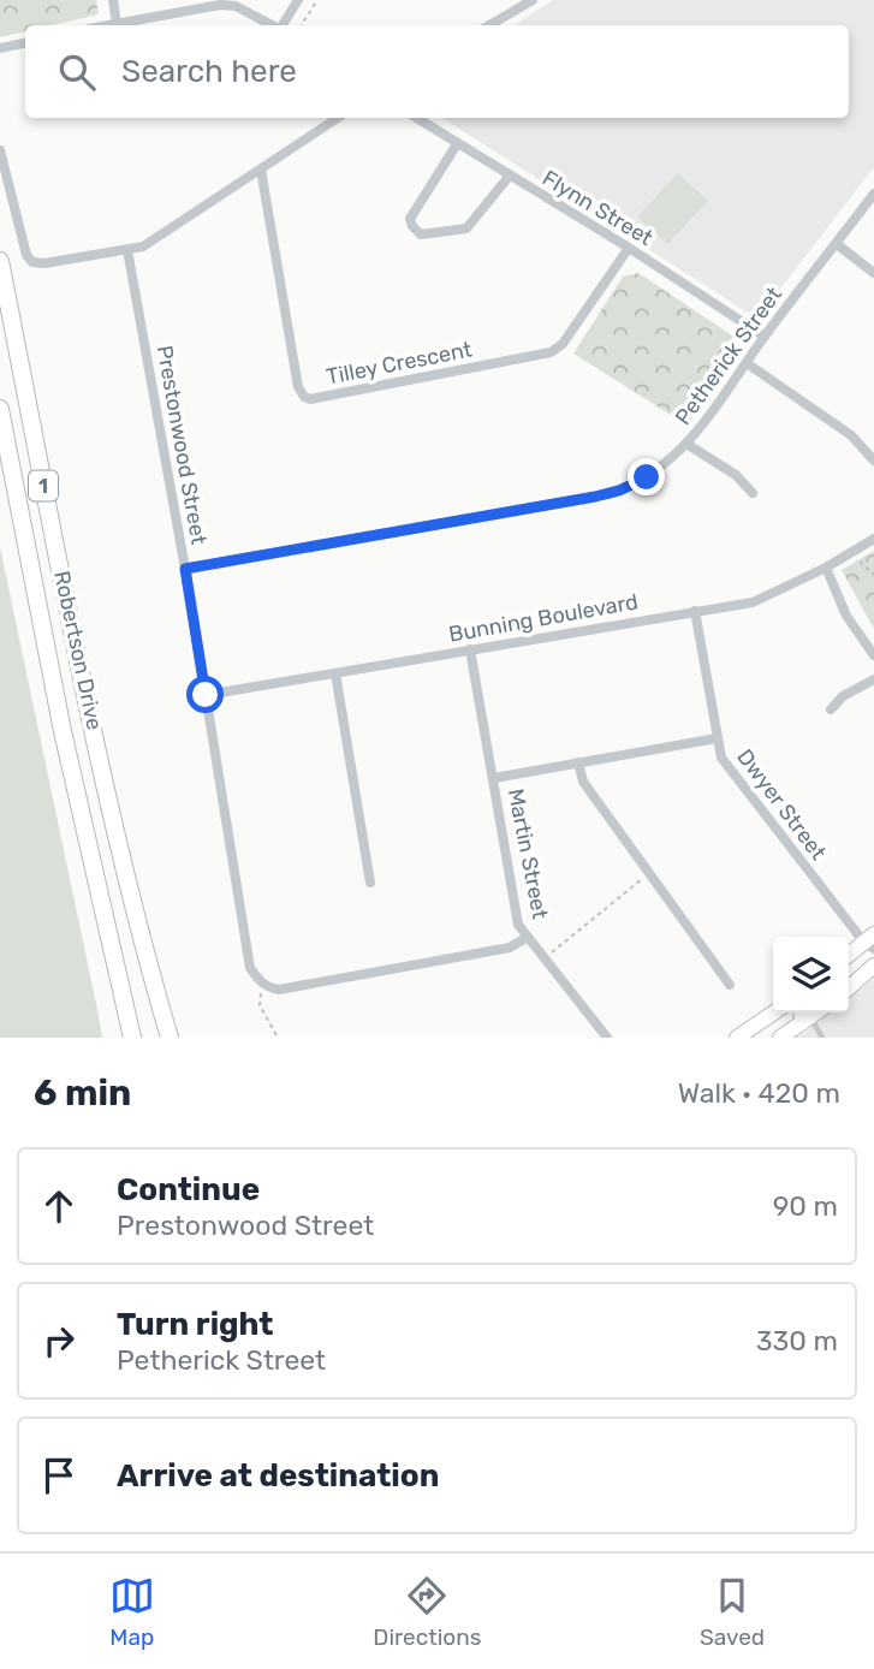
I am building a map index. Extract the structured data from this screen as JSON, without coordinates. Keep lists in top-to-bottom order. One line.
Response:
{"streets":{"highway":["1","Robertson Drive"],"street":["Flynn Street","Petherick Street","Tilley Crescent","Prestonwood Street","Bunning Boulevard","Dwyer Street","Martin Street"]},"crossings":[["Flynn Street","Petherick Street"],["Flynn Street","Tilley Crescent"],["Petherick Street","Prestonwood Street"],["Prestonwood Street","Bunning Boulevard"],["1","Robertson Drive"],["Bunning Boulevard","Dwyer Street"],["Bunning Boulevard","Martin Street"]],"page":{"search":"Search here","heading":["6 min","Walk · 420 m"],"list":[["Continue","Prestonwood Street","90 m"],["Turn right","Petherick Street","330 m"],"Arrive at destination"],"nav":["Map","Directions","Saved"]}}
